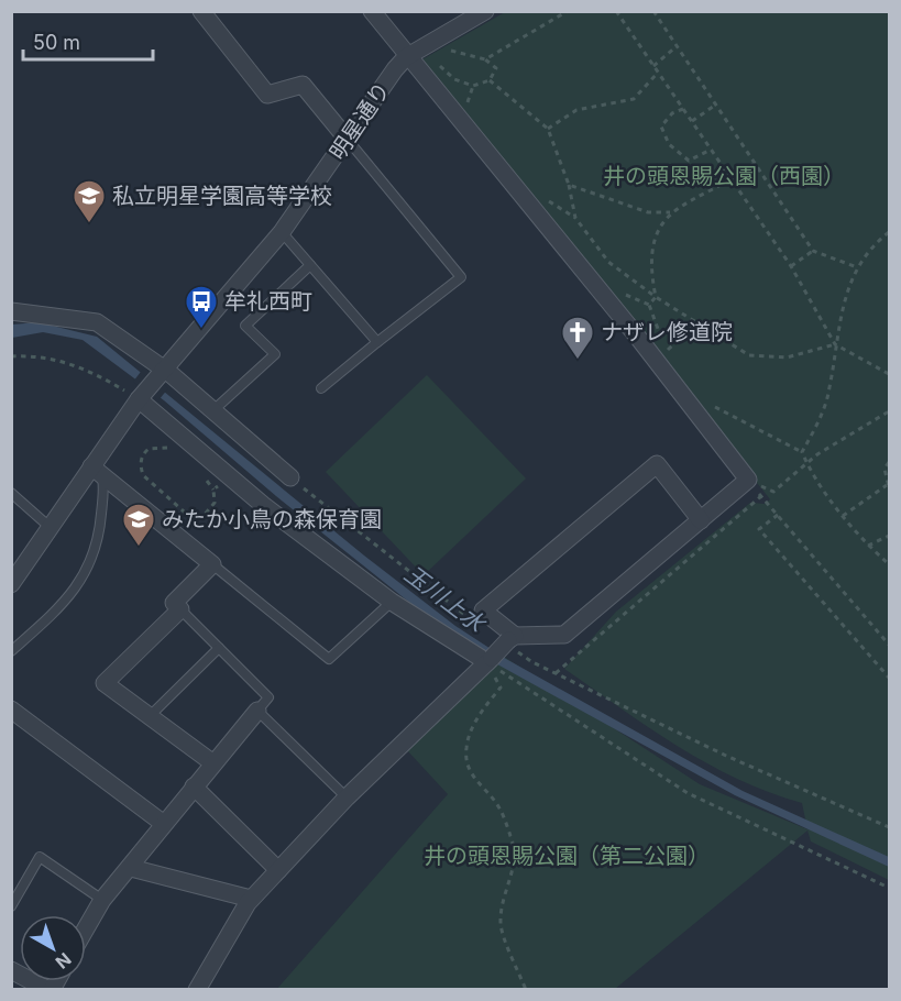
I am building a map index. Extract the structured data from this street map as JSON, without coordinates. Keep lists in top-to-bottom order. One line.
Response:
{"streets":{"street":["明星通り"]},"water":["玉川上水"],"parks":["井の頭恩賜公園（西園）","井の頭恩賜公園（第二公園）"],"places":{"school or university":["私立明星学園高等学校","みたか小鳥の森保育園"],"bus stop":["牟礼西町"],"church":["ナザレ修道院"]},"scale_bar":"50 m","north":"bottom right"}
